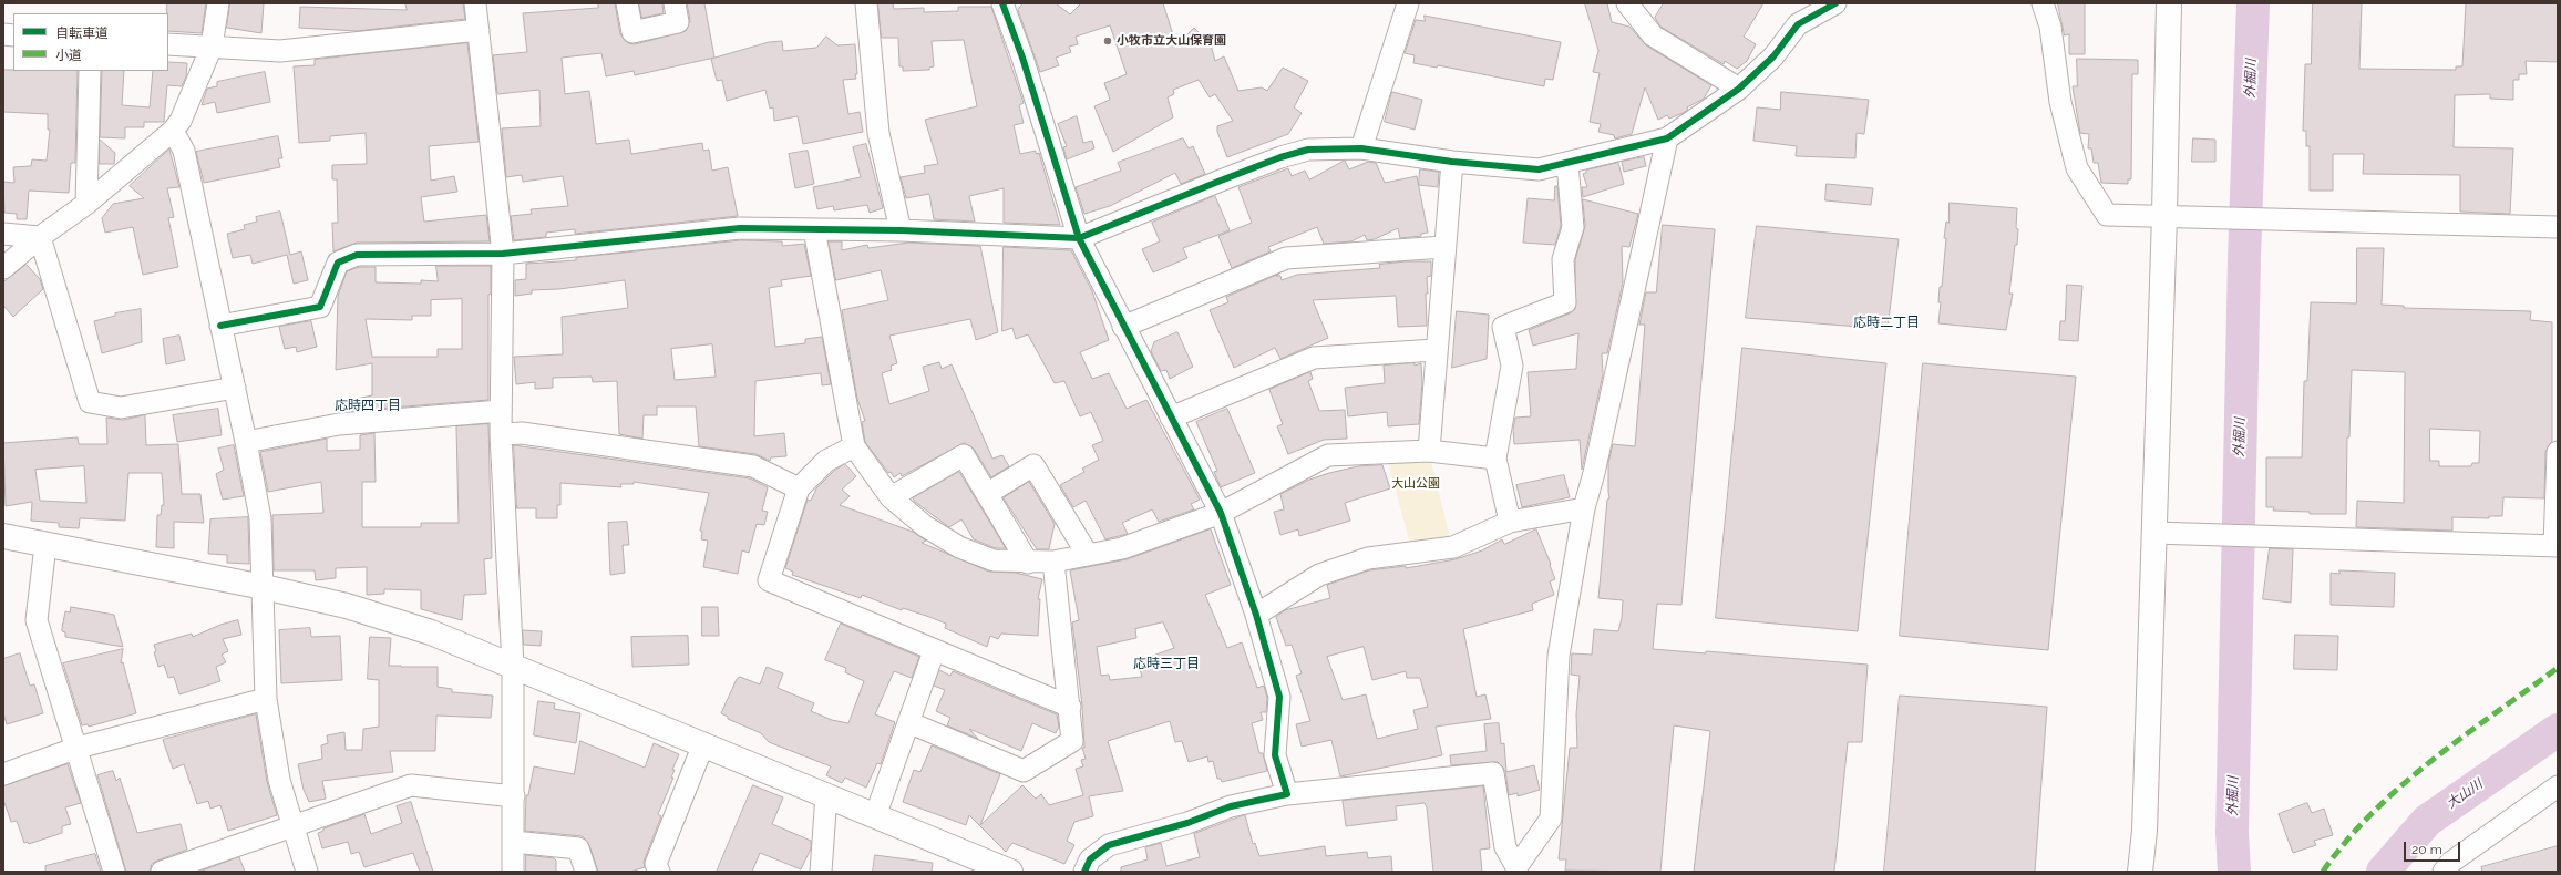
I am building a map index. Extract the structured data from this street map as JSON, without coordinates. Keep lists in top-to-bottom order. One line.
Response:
{"districts":["応時二丁目","応時四丁目","応時三丁目"],"water":["外掘川","大山川"],"parks":["大山公園"],"places":["小牧市立大山保育園"],"legend":["自転車道","小道"],"scale_bar":"20 m"}
